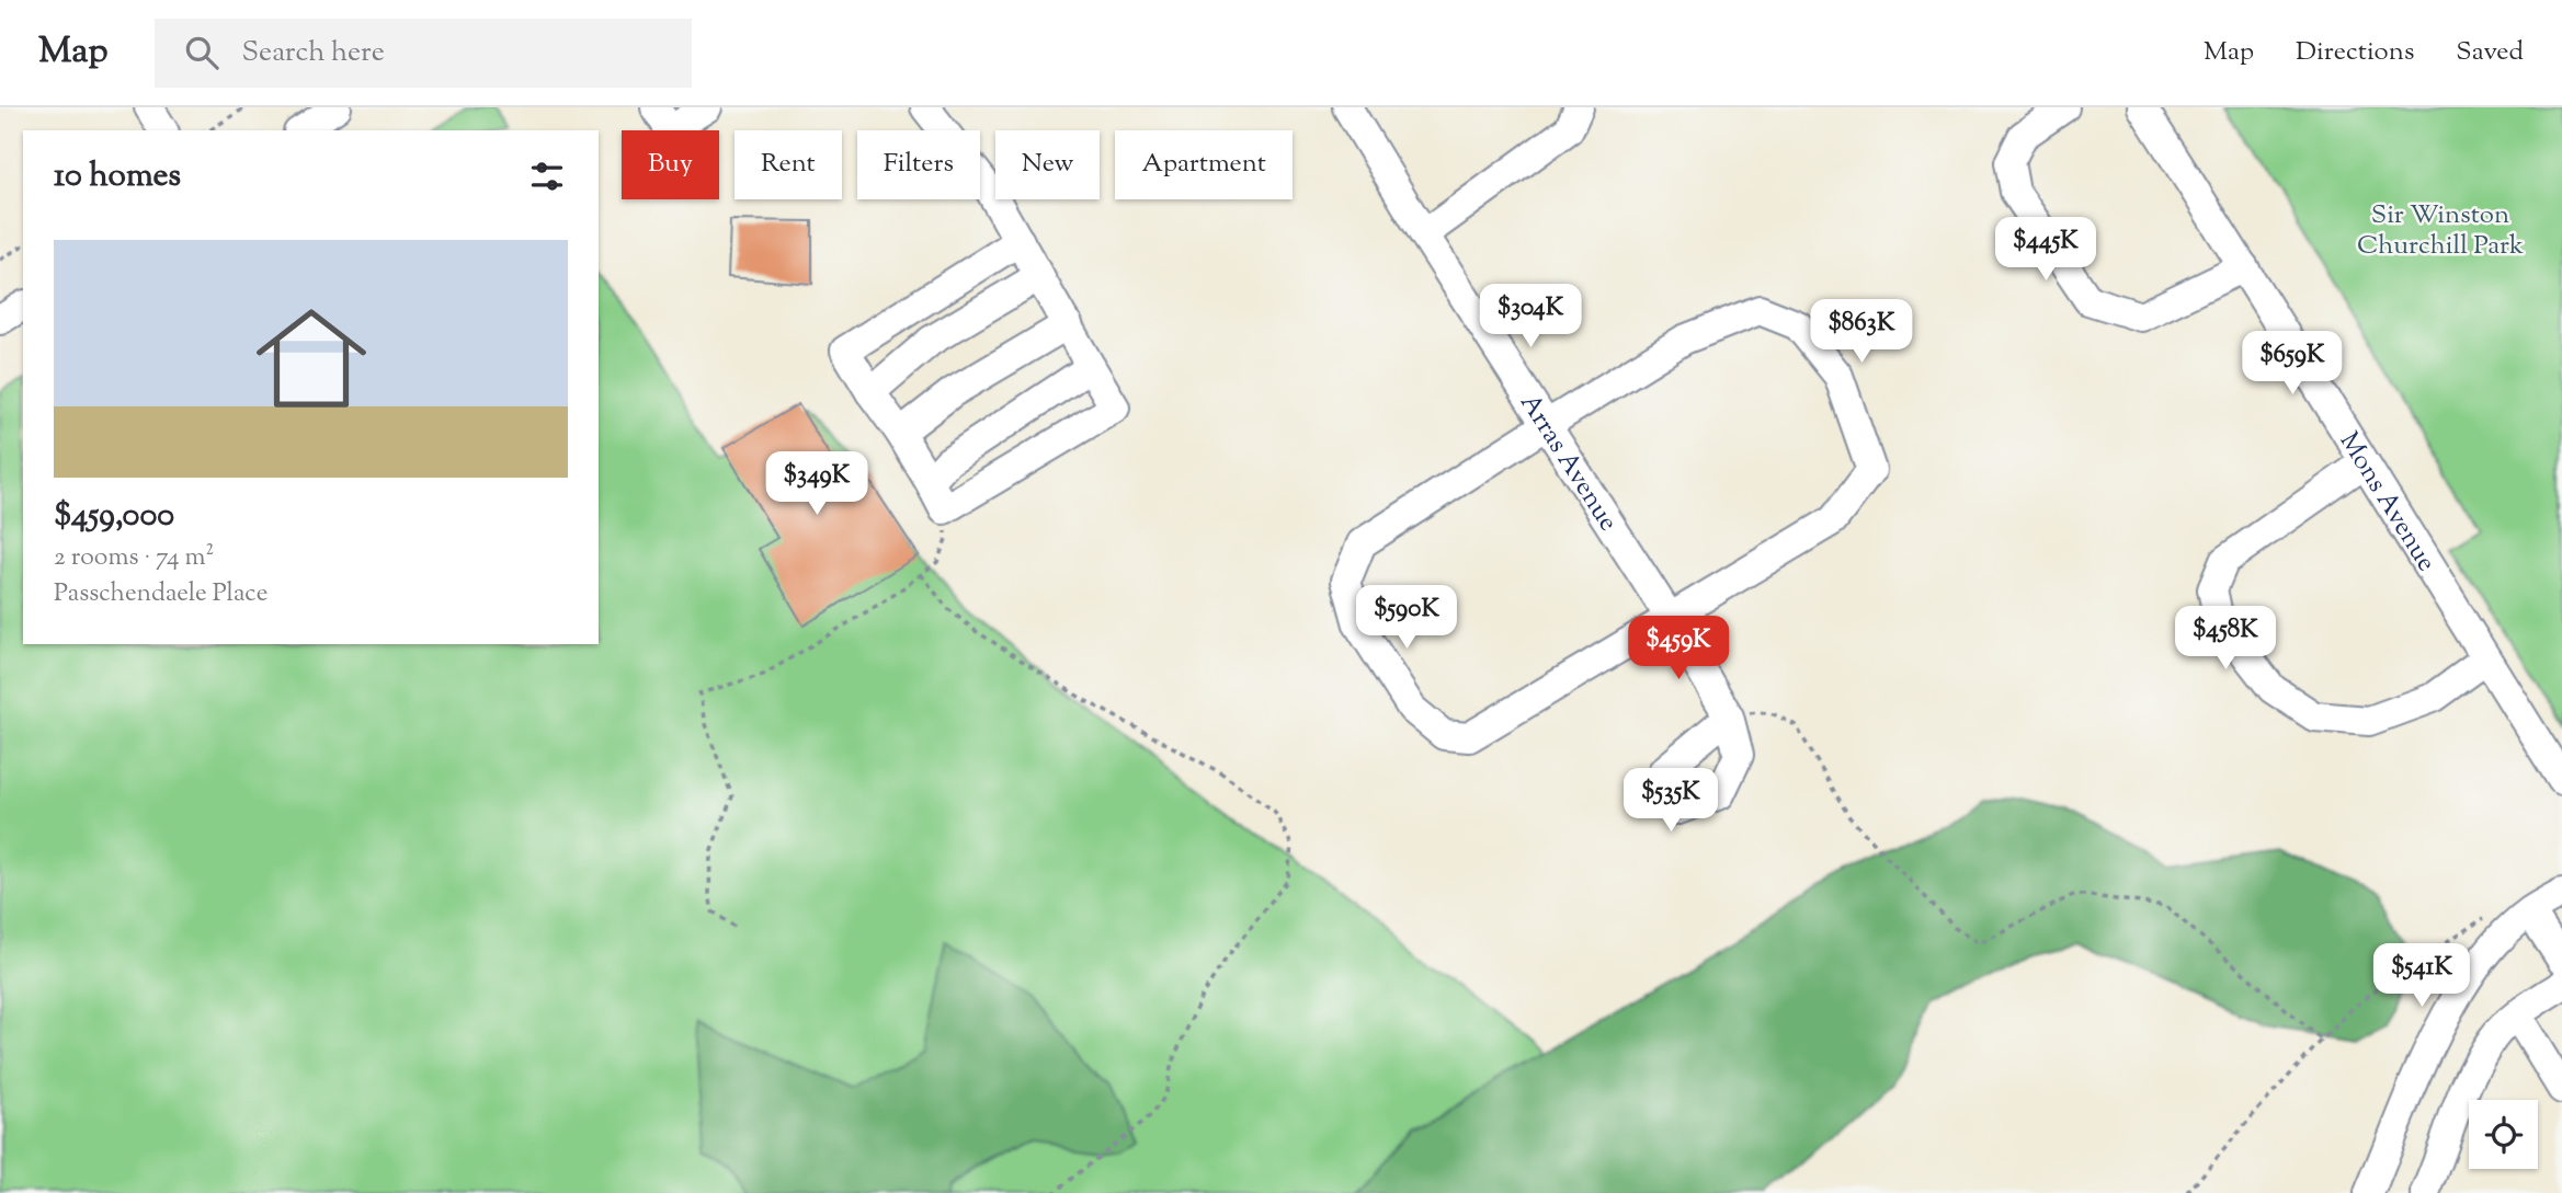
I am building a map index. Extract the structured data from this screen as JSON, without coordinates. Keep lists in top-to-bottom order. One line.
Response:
{"streets":{"street":["Arras Avenue","Mons Avenue"]},"parks":["Sir Winston Churchill Park"],"page":{"header":"Map","search":"Search here","nav":["Map","Directions","Saved"],"chip":["Buy","Rent","Filters","New","Apartment"],"heading":"10 homes","price":["$445K","$304K","$863K","$659K","$349K","$590K","$458K","$459K","$535K","$541K"],"list":[{"name":"$459,000","note":"2 rooms · 74 m² · Passchendaele Place"}]}}
